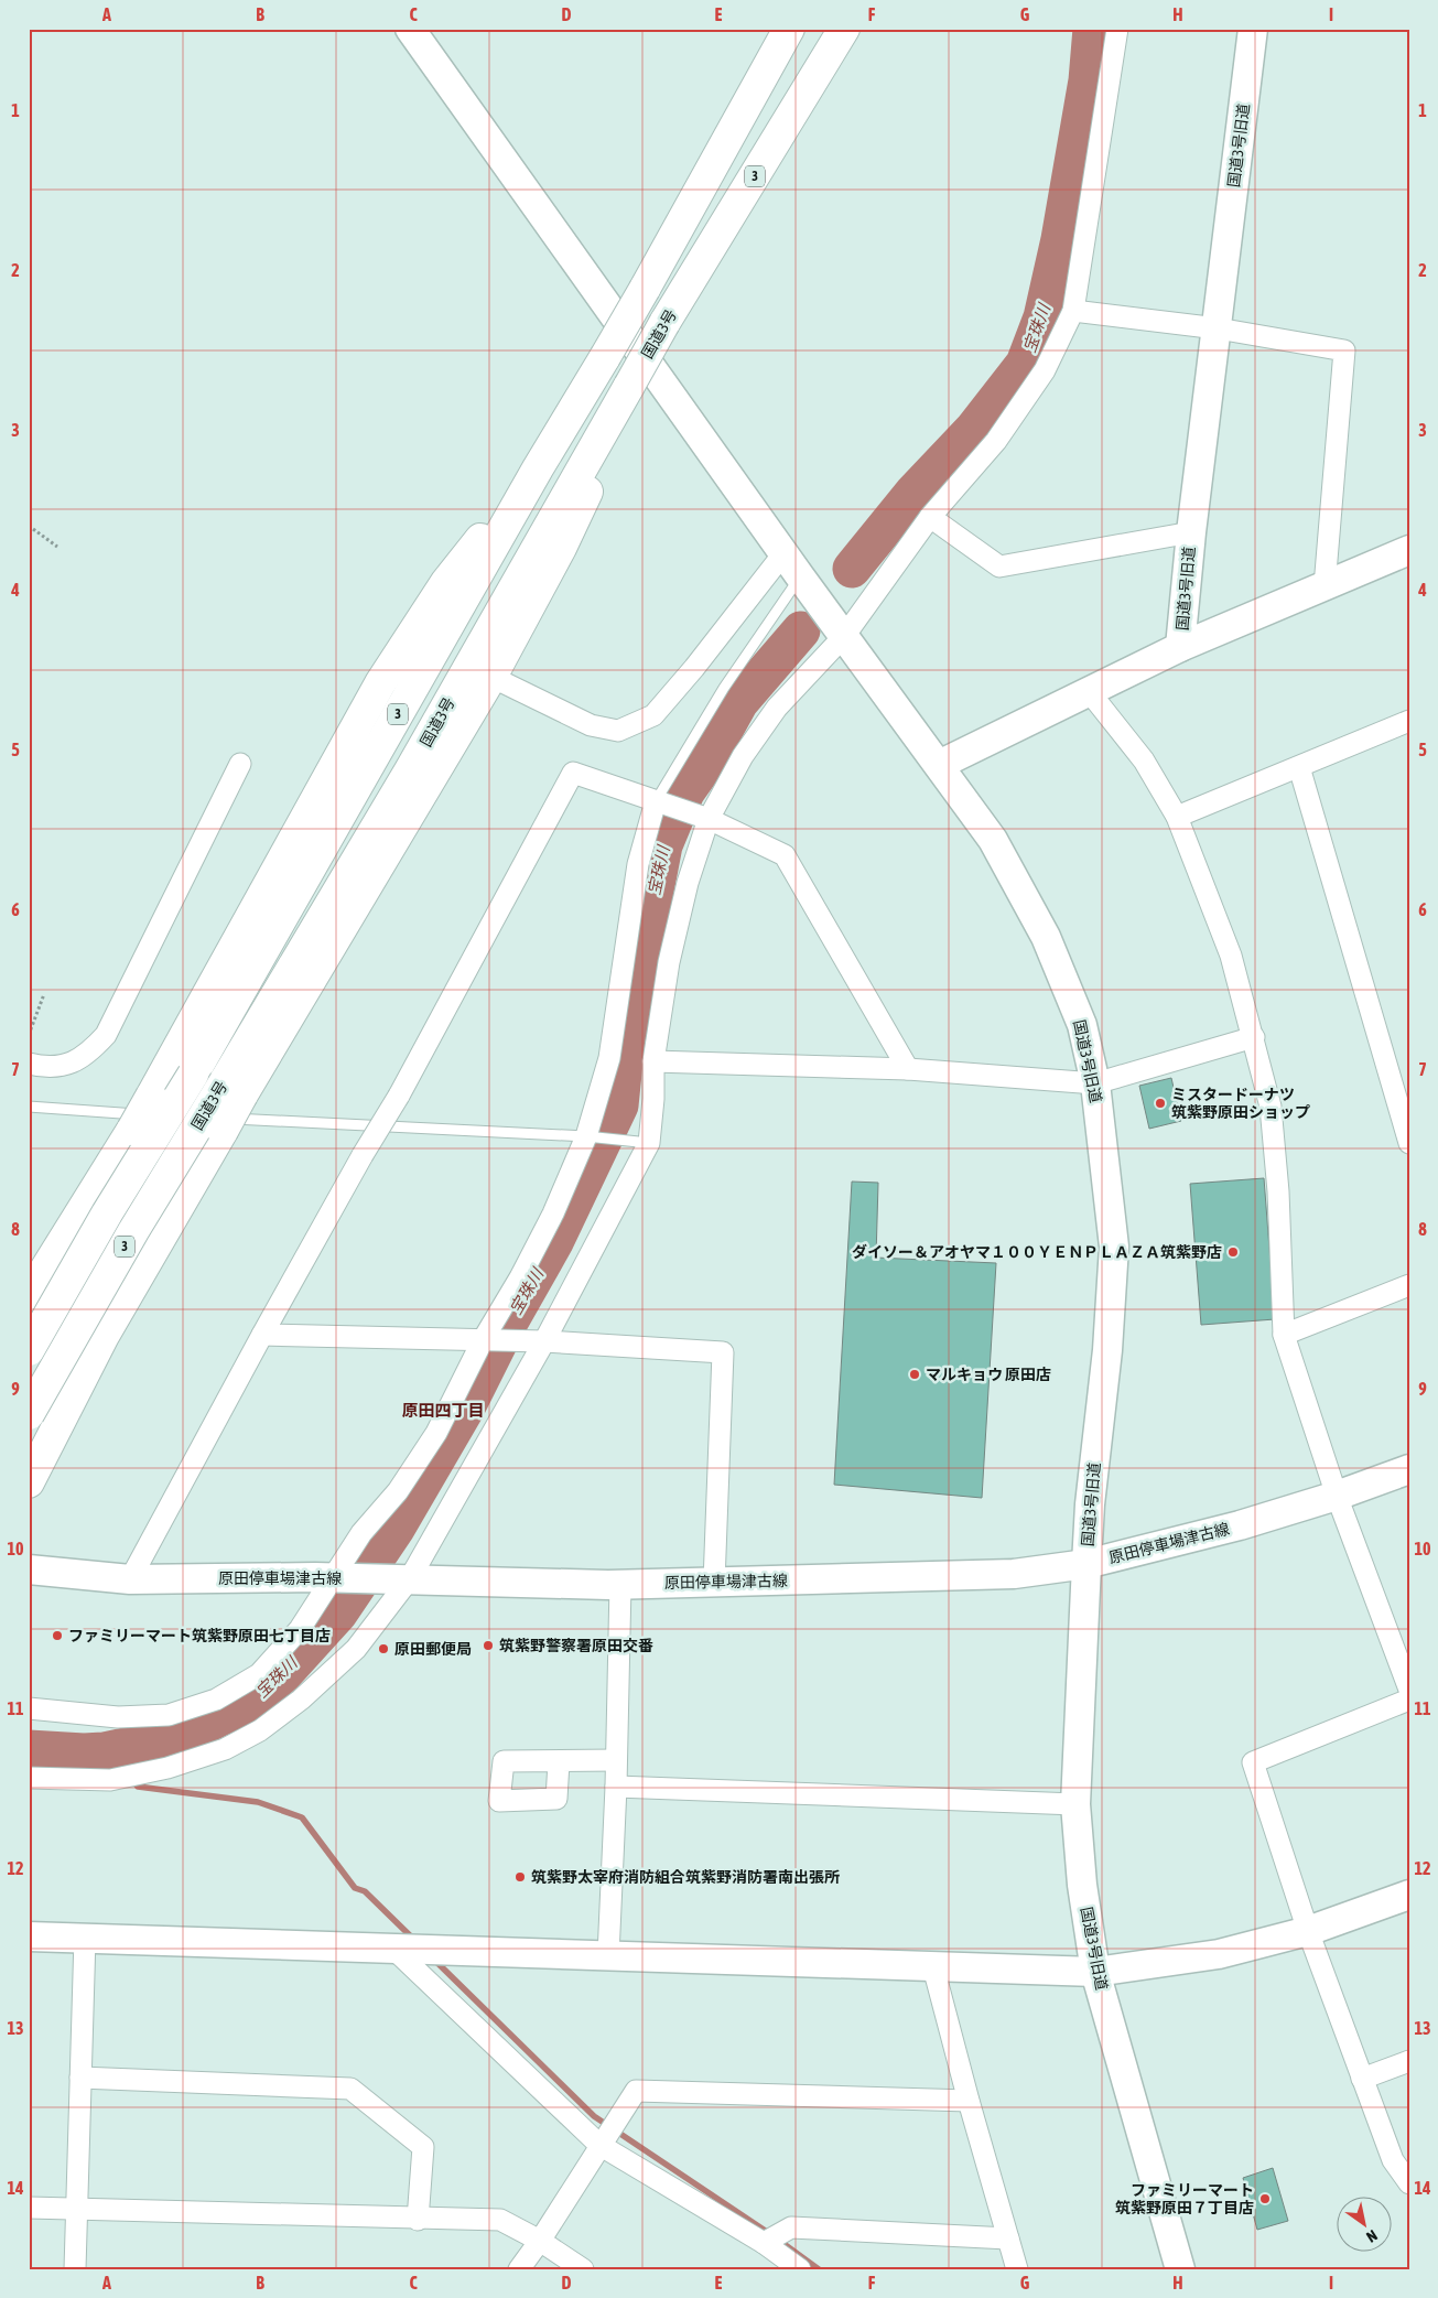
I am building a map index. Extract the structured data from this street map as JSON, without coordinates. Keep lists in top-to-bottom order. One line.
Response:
{"streets":{"highway":["3","国道3号"],"street":["国道3号旧道","原田停車場津古線"]},"crossings":[["国道3号旧道","原田停車場津古線"]],"districts":["原田四丁目"],"water":["宝珠川"],"places":["ミスタードーナツ 筑紫野原田ショップ","ダイソー＆アオヤマ１００ＹＥＮＰＬＡＺＡ筑紫野店","マルキョウ 原田店","ファミリーマート筑紫野原田七丁目店","筑紫野警察署原田交番","原田郵便局","筑紫野太宰府消防組合筑紫野消防署南出張所","ファミリーマート 筑紫野原田７丁目店"],"north":"bottom right","grid":{"columns":["A","B","C","D","E","F","G","H","I"],"rows":["1","2","3","4","5","6","7","8","9","10","11","12","13","14"]}}
